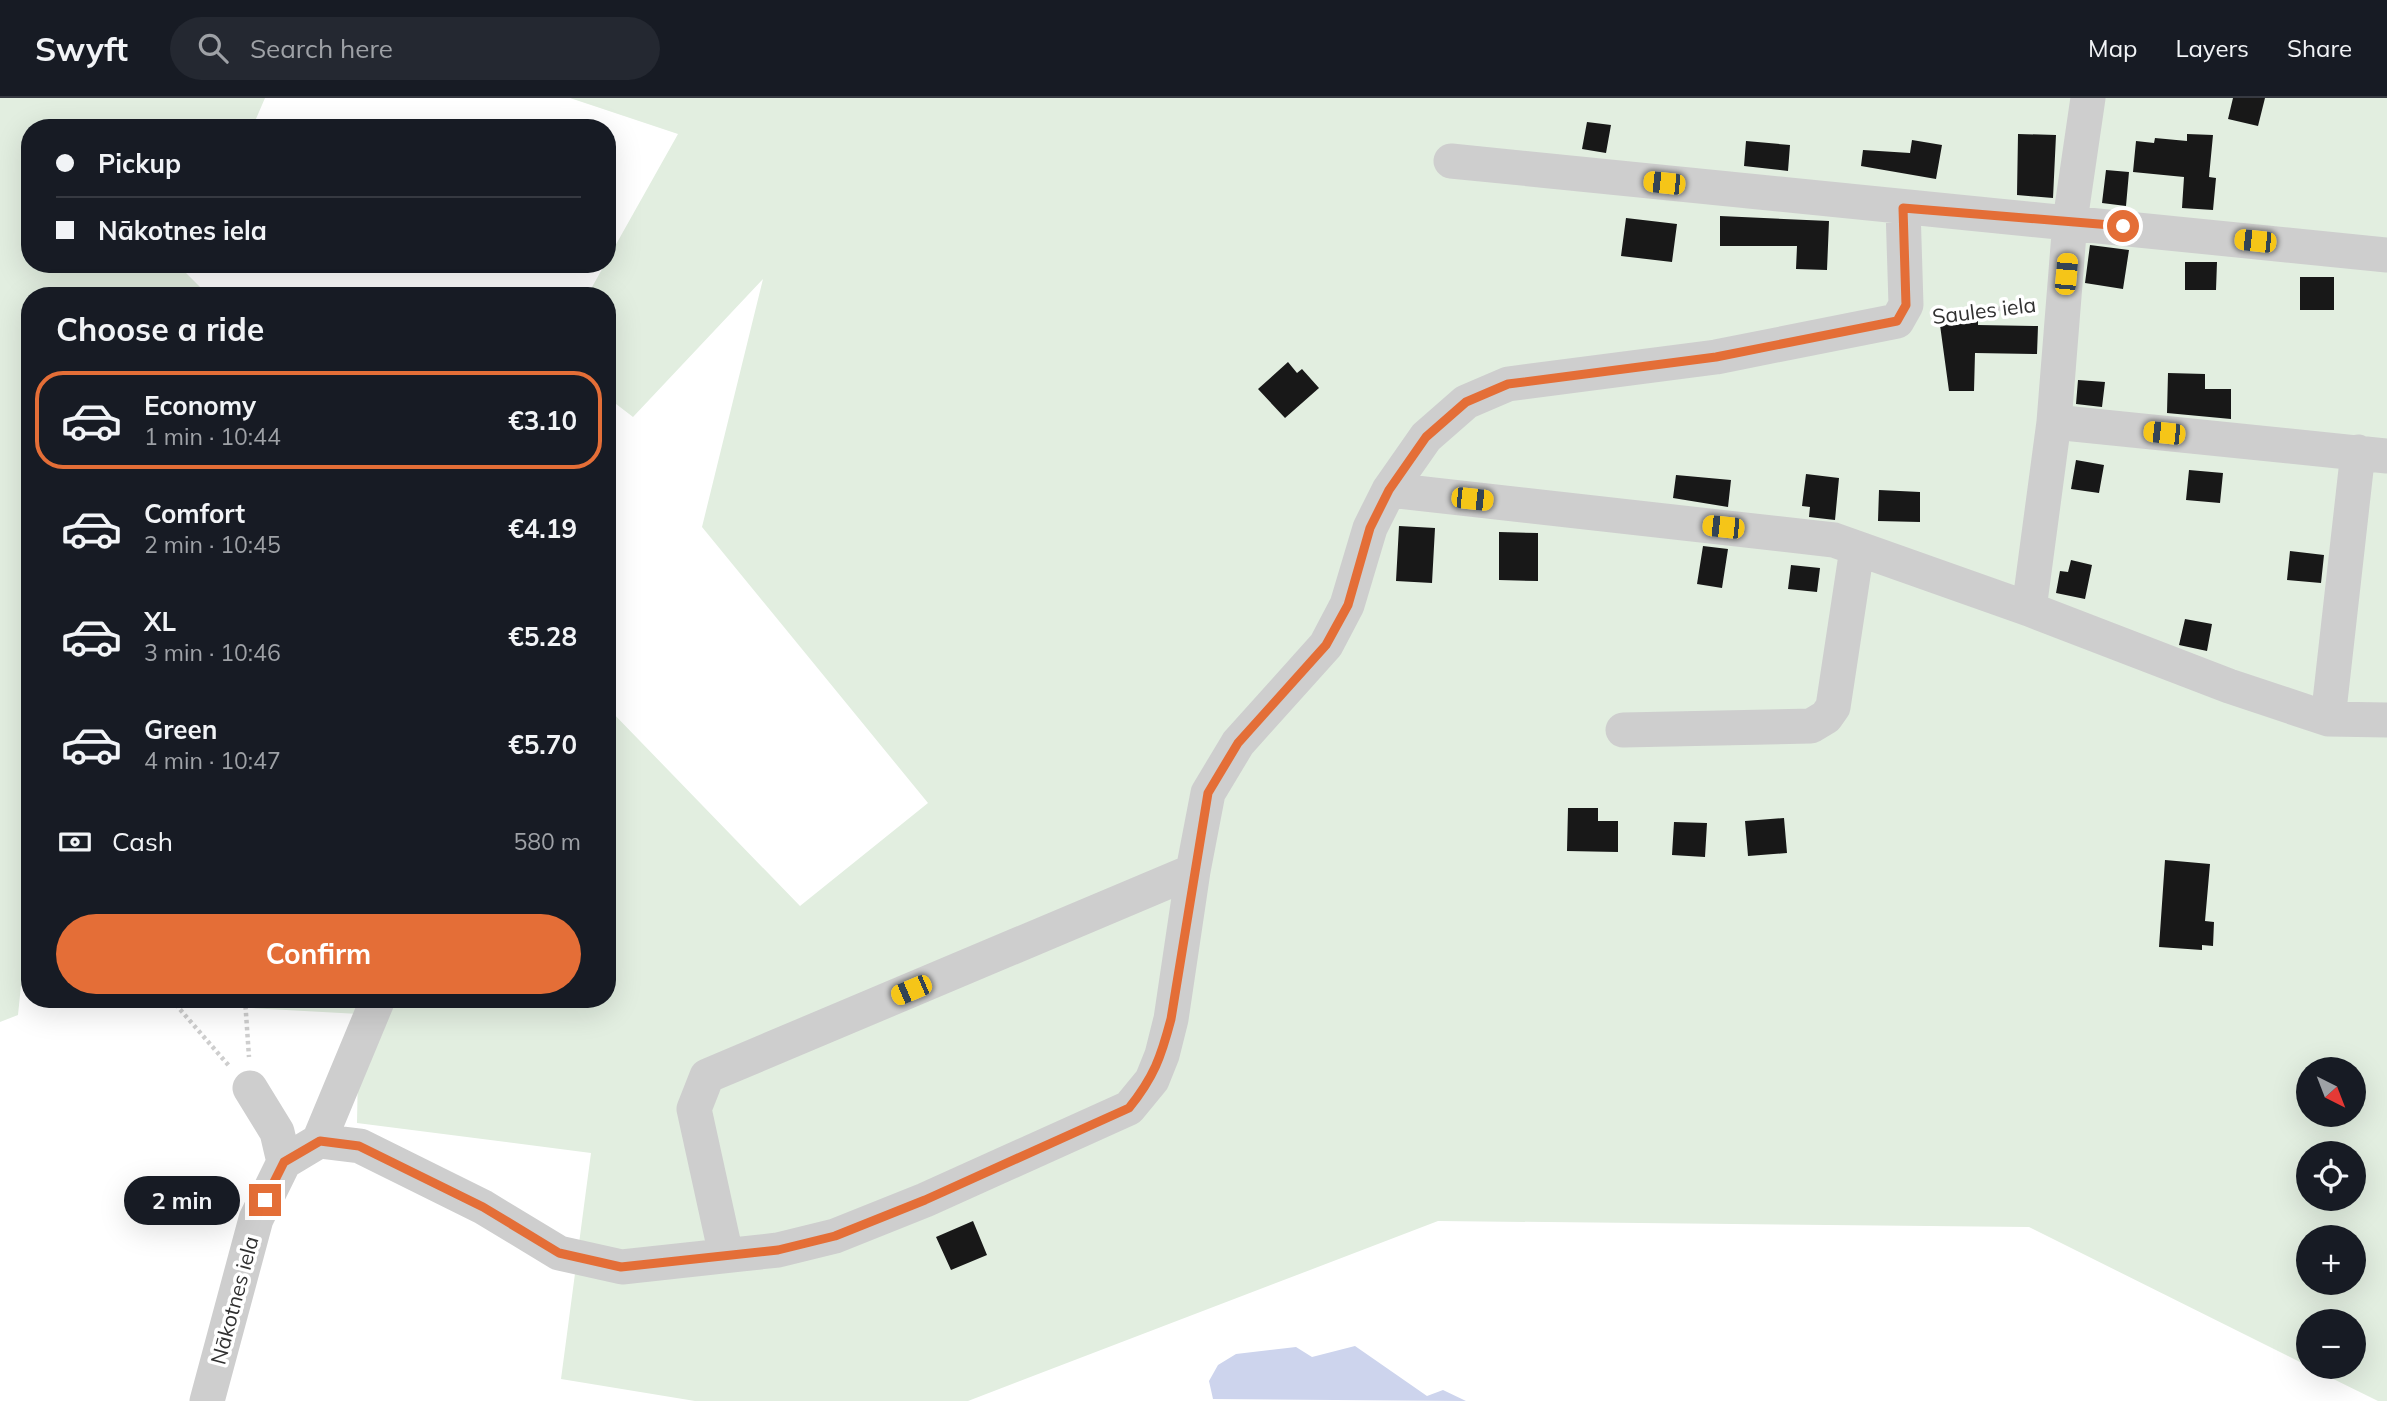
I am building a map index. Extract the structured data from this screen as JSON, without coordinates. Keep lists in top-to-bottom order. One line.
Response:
{"streets":{"street":["Nākotnes iela"],"path":["Saules iela"]},"north":"bottom right","page":{"header":"Swyft","search":"Search here","nav":["Map","Layers","Share"],"banner":["Pickup","Nākotnes iela"],"heading":"Choose a ride","list":[{"name":"Economy","note":"1 min · 10:44","value":"€3.10"},{"name":"Comfort","note":"2 min · 10:45","value":"€4.19"},{"name":"XL","note":"3 min · 10:46","value":"€5.28"},{"name":"Green","note":"4 min · 10:47","value":"€5.70"}],"pay":["Cash","580 m"],"buttons":"Confirm","map_buttons":["+","−"],"bubble":"2 min"}}
